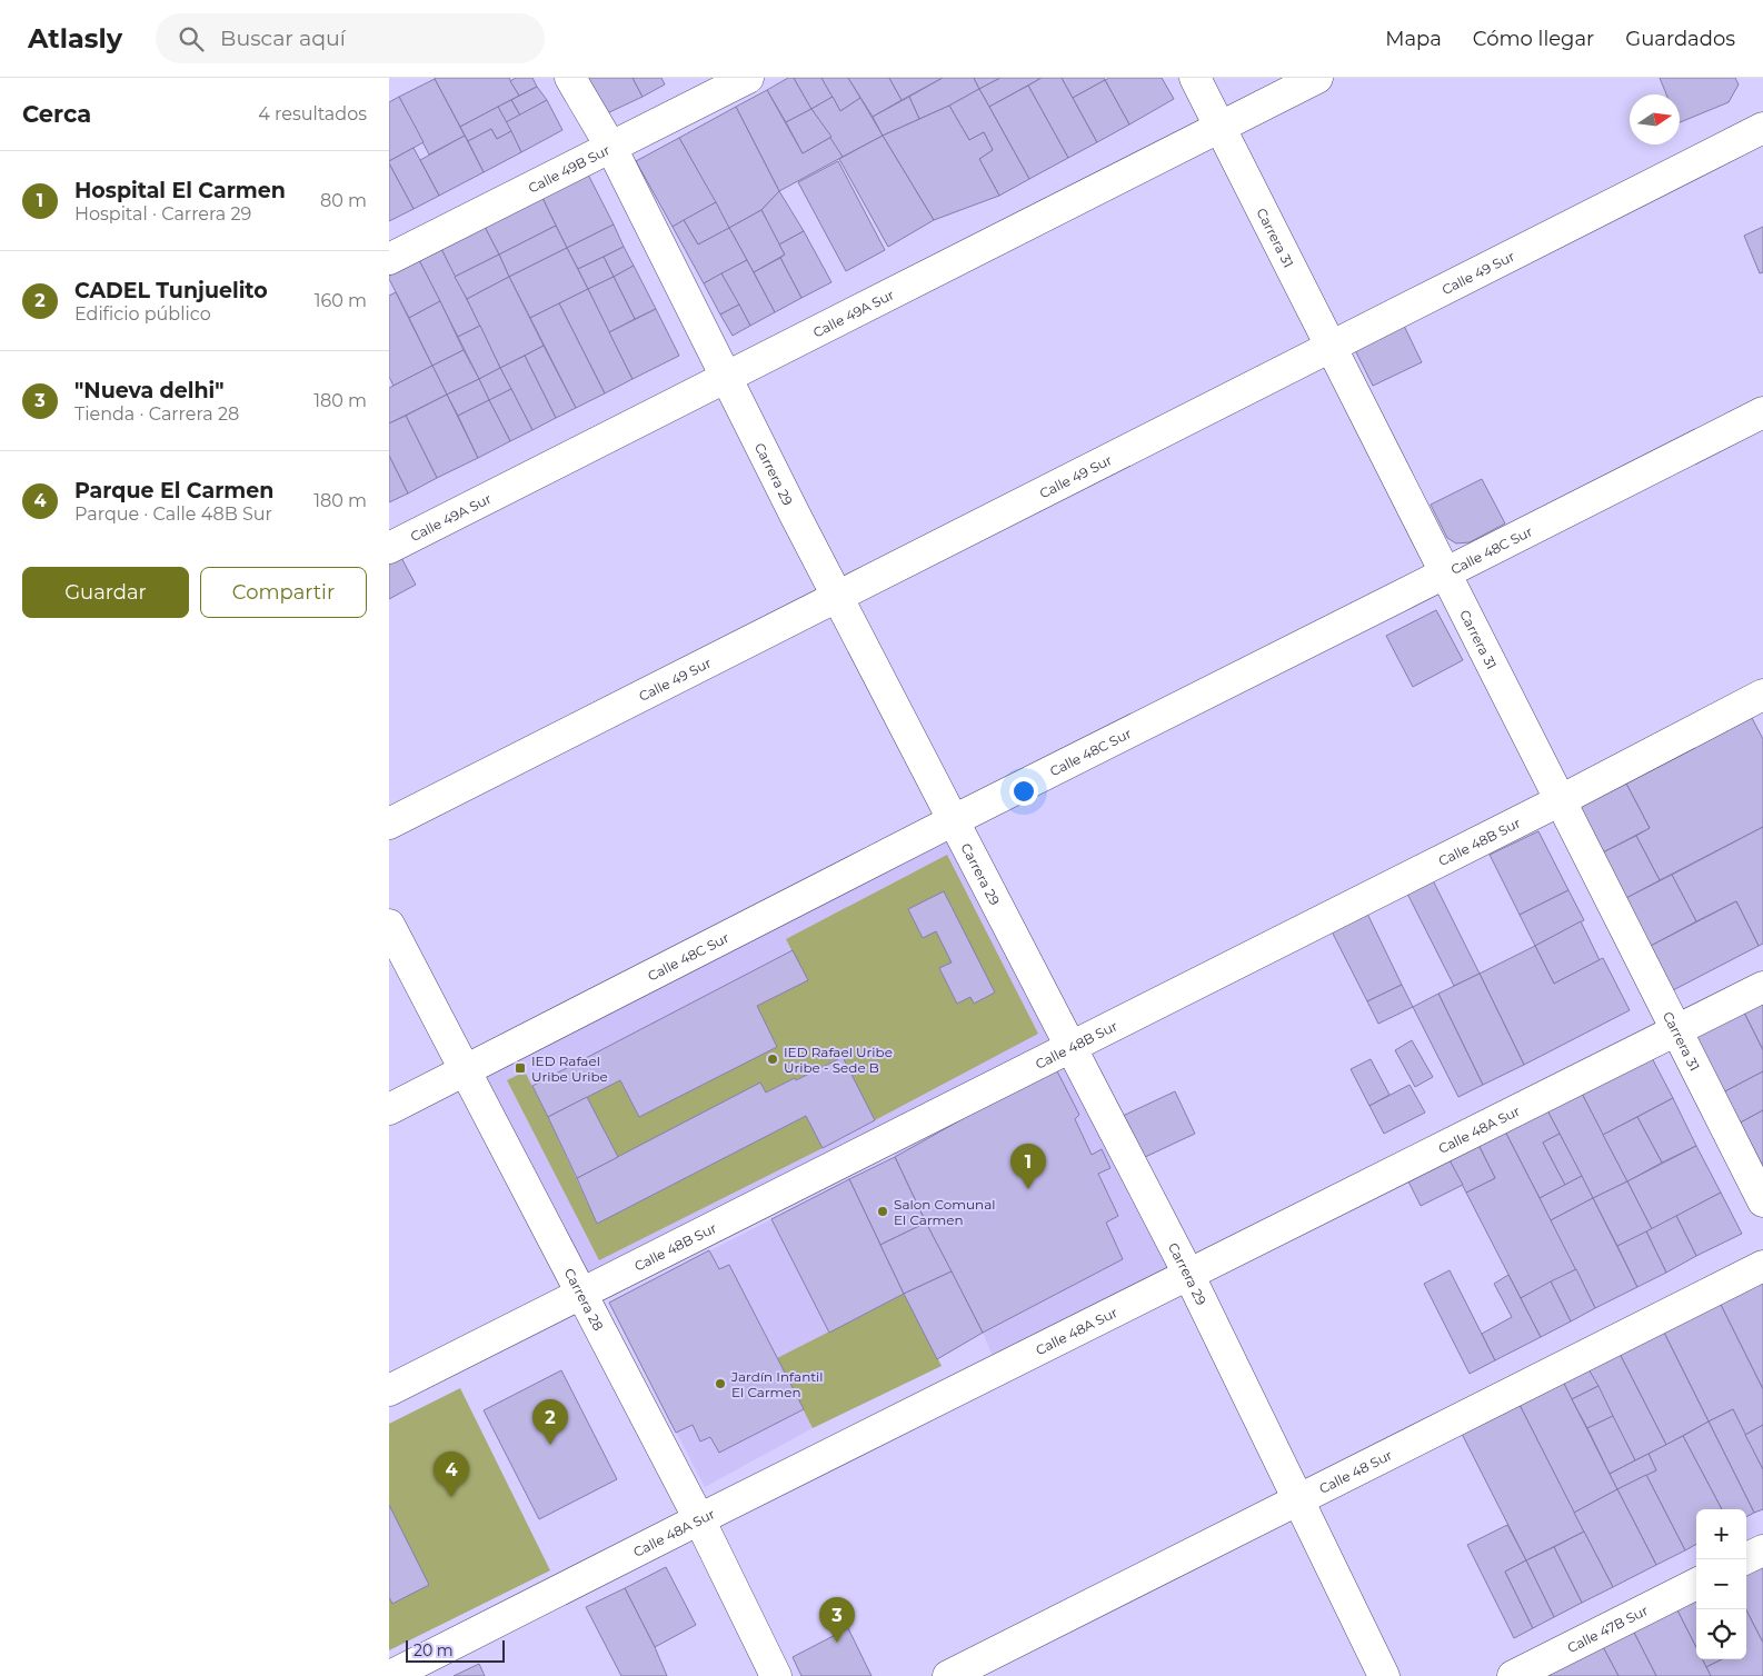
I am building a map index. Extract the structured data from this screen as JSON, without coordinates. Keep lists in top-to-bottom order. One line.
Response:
{"streets":{"street":["Calle 49B Sur","Carrera 31","Calle 49 Sur","Calle 49A Sur","Carrera 29","Calle 48C Sur","Calle 48B Sur","Calle 48A Sur","Carrera 28","Calle 48 Sur","Calle 47B Sur"]},"crossings":[["Calle 49B Sur","Carrera 29"],["Carrera 31","Calle 49 Sur"],["Carrera 31","Calle 49A Sur"],["Carrera 31","Calle 48C Sur"],["Carrera 31","Calle 48B Sur"],["Carrera 31","Calle 48A Sur"],["Calle 49 Sur","Carrera 29"],["Calle 49A Sur","Carrera 29"],["Carrera 29","Calle 48C Sur"],["Carrera 29","Calle 48B Sur"],["Carrera 29","Calle 48A Sur"],["Carrera 29","Calle 48 Sur"],["Calle 48C Sur","Carrera 28"],["Calle 48B Sur","Carrera 28"],["Calle 48A Sur","Carrera 28"]],"places":{"other":["IED Rafael Uribe Uribe - Sede B","Salon Comunal El Carmen","Jardín Infantil El Carmen"],"transit":["IED Rafael Uribe Uribe"]},"scale_bar":"20 m","north":"right","page":{"header":"Atlasly","search":"Buscar aquí","nav":["Mapa","Cómo llegar","Guardados"],"heading":["Cerca","4 resultados"],"list":[{"mark":"1","name":"Hospital El Carmen","note":"Hospital · Carrera 29","value":"80 m"},{"mark":"2","name":"CADEL Tunjuelito","note":"Edificio público","value":"160 m"},{"mark":"3","name":"\"Nueva delhi\"","note":"Tienda · Carrera 28","value":"180 m"},{"mark":"4","name":"Parque El Carmen","note":"Parque · Calle 48B Sur","value":"180 m"}],"buttons":["Guardar","Compartir"],"pins":["1","2","4","3"],"map_buttons":["+","−"],"scale":"20 m"}}
